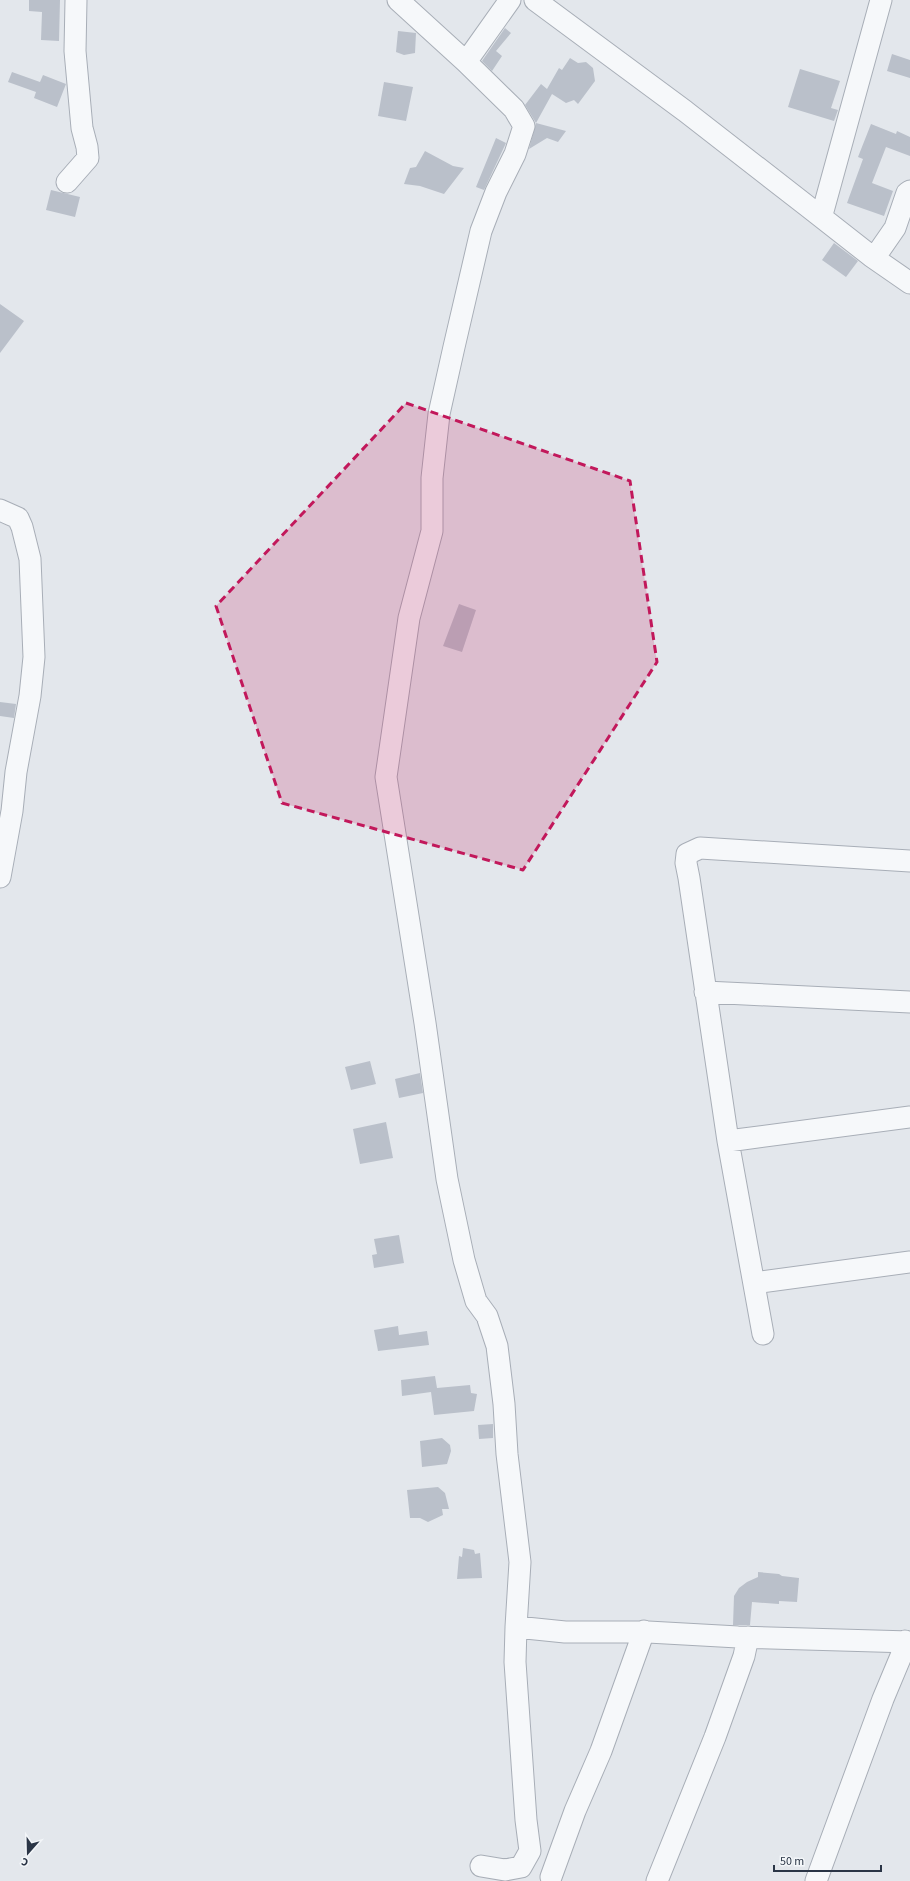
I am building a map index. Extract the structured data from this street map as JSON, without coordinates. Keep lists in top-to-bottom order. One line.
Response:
{"scale_bar":"50 m","north":"bottom"}
